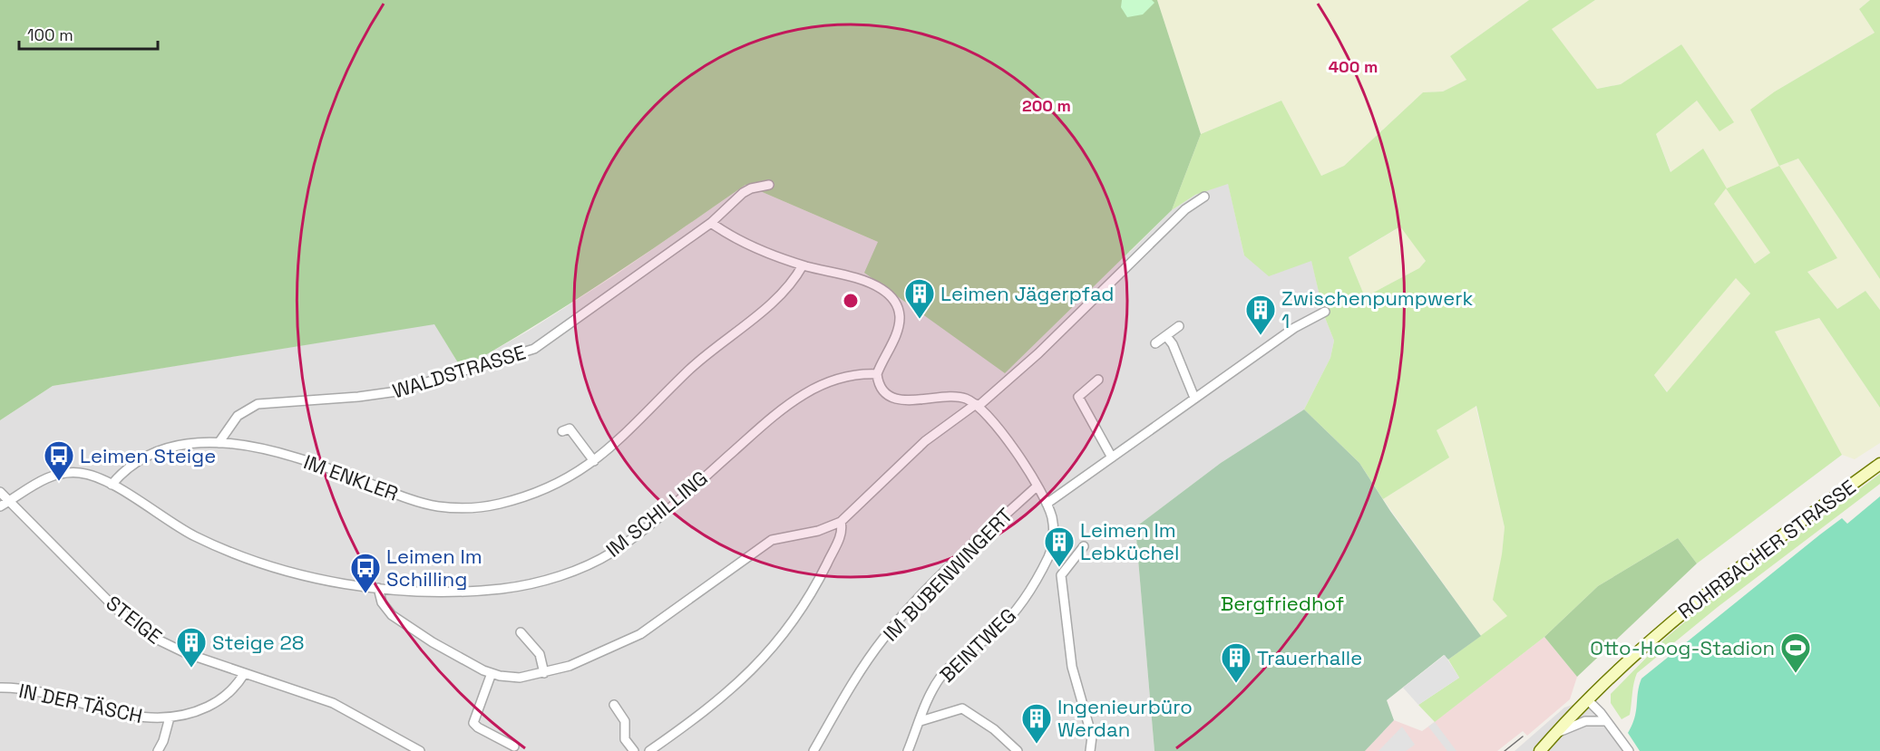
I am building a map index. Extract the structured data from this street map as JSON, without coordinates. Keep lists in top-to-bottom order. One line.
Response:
{"streets":{"main road":["ROHRBACHER STRASSE"],"street":["WALDSTRASSE","IM ENKLER","IM SCHILLING","IM BUBENWINGERT","STEIGE","BEINTWEG","IN DER TÄSCH"]},"crossings":[["WALDSTRASSE","IM ENKLER"],["IM ENKLER","IM SCHILLING"],["IM SCHILLING","STEIGE"],["IM BUBENWINGERT","BEINTWEG"],["STEIGE","IN DER TÄSCH"]],"parks":["Bergfriedhof"],"places":{"building":["Leimen Jägerpfad","Zwischenpumpwerk 1","Leimen Im Lebküchel","Steige 28","Trauerhalle","Ingenieurbüro Werdan"],"bus stop":["Leimen Steige","Leimen Im Schilling"],"sports":["Otto-Hoog-Stadion"]},"scale_bar":"100 m","rings":["400 m","200 m"]}
